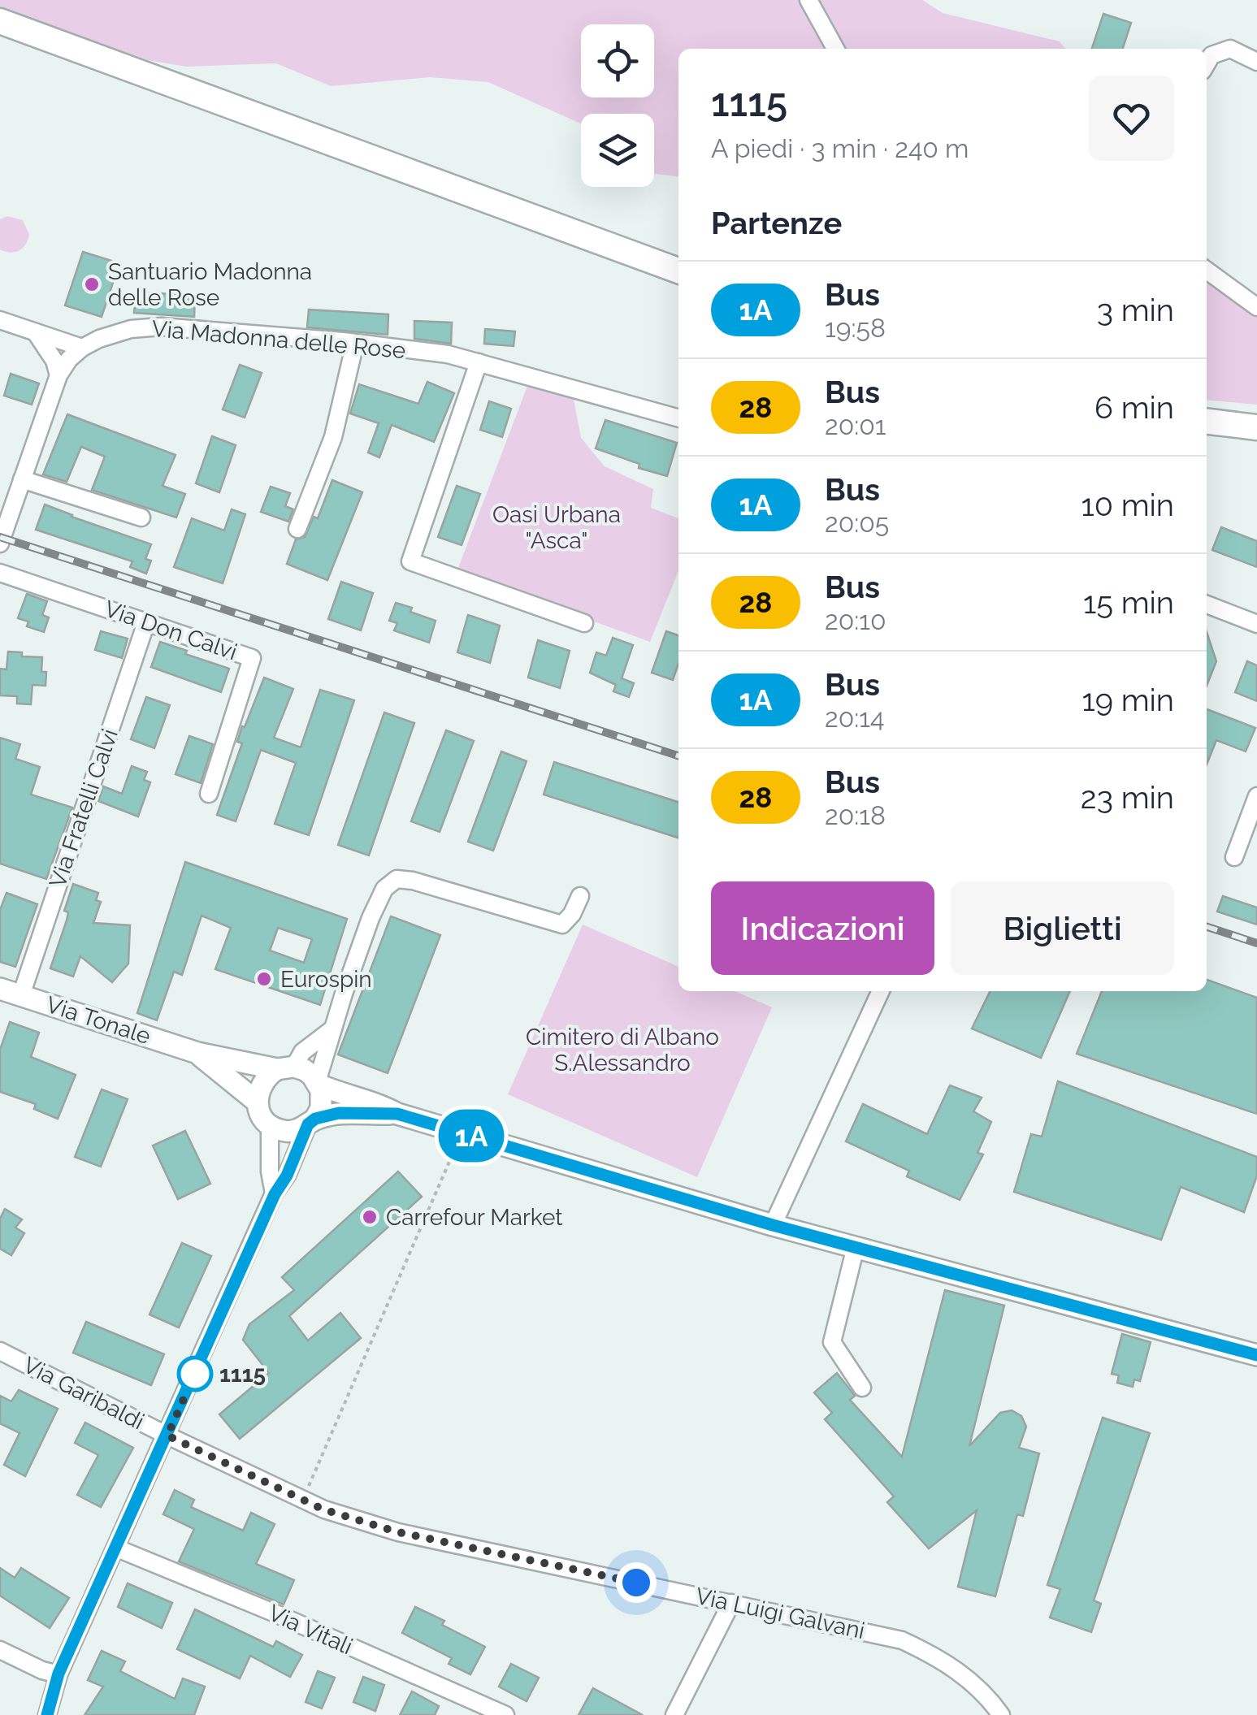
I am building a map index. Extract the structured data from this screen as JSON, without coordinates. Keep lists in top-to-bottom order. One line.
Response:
{"streets":{"main road":["Via Tonale"],"street":["Via Madonna delle Rose","Via Don Calvi","Via Fratelli Calvi","Via Garibaldi","Via Luigi Galvani","Via Vitali"]},"crossings":[["Via Don Calvi","Via Fratelli Calvi"],["Via Fratelli Calvi","Via Tonale"],["Via Garibaldi","Via Luigi Galvani"]],"parks":["Oasi Urbana \"Asca\"","Cimitero di Albano S.Alessandro"],"places":["Santuario Madonna delle Rose","Eurospin","Carrefour Market","1115"],"lines":["bus line 1A"],"page":{"on_map":"1A","heading":[["1115","A piedi · 3 min · 240 m"],"Partenze"],"list":[{"mark":"1A","name":"Bus","note":"19:58","value":"3 min"},{"mark":"28","name":"Bus","note":"20:01","value":"6 min"},{"mark":"1A","name":"Bus","note":"20:05","value":"10 min"},{"mark":"28","name":"Bus","note":"20:10","value":"15 min"},{"mark":"1A","name":"Bus","note":"20:14","value":"19 min"},{"mark":"28","name":"Bus","note":"20:18","value":"23 min"}],"buttons":["Indicazioni","Biglietti"]}}
